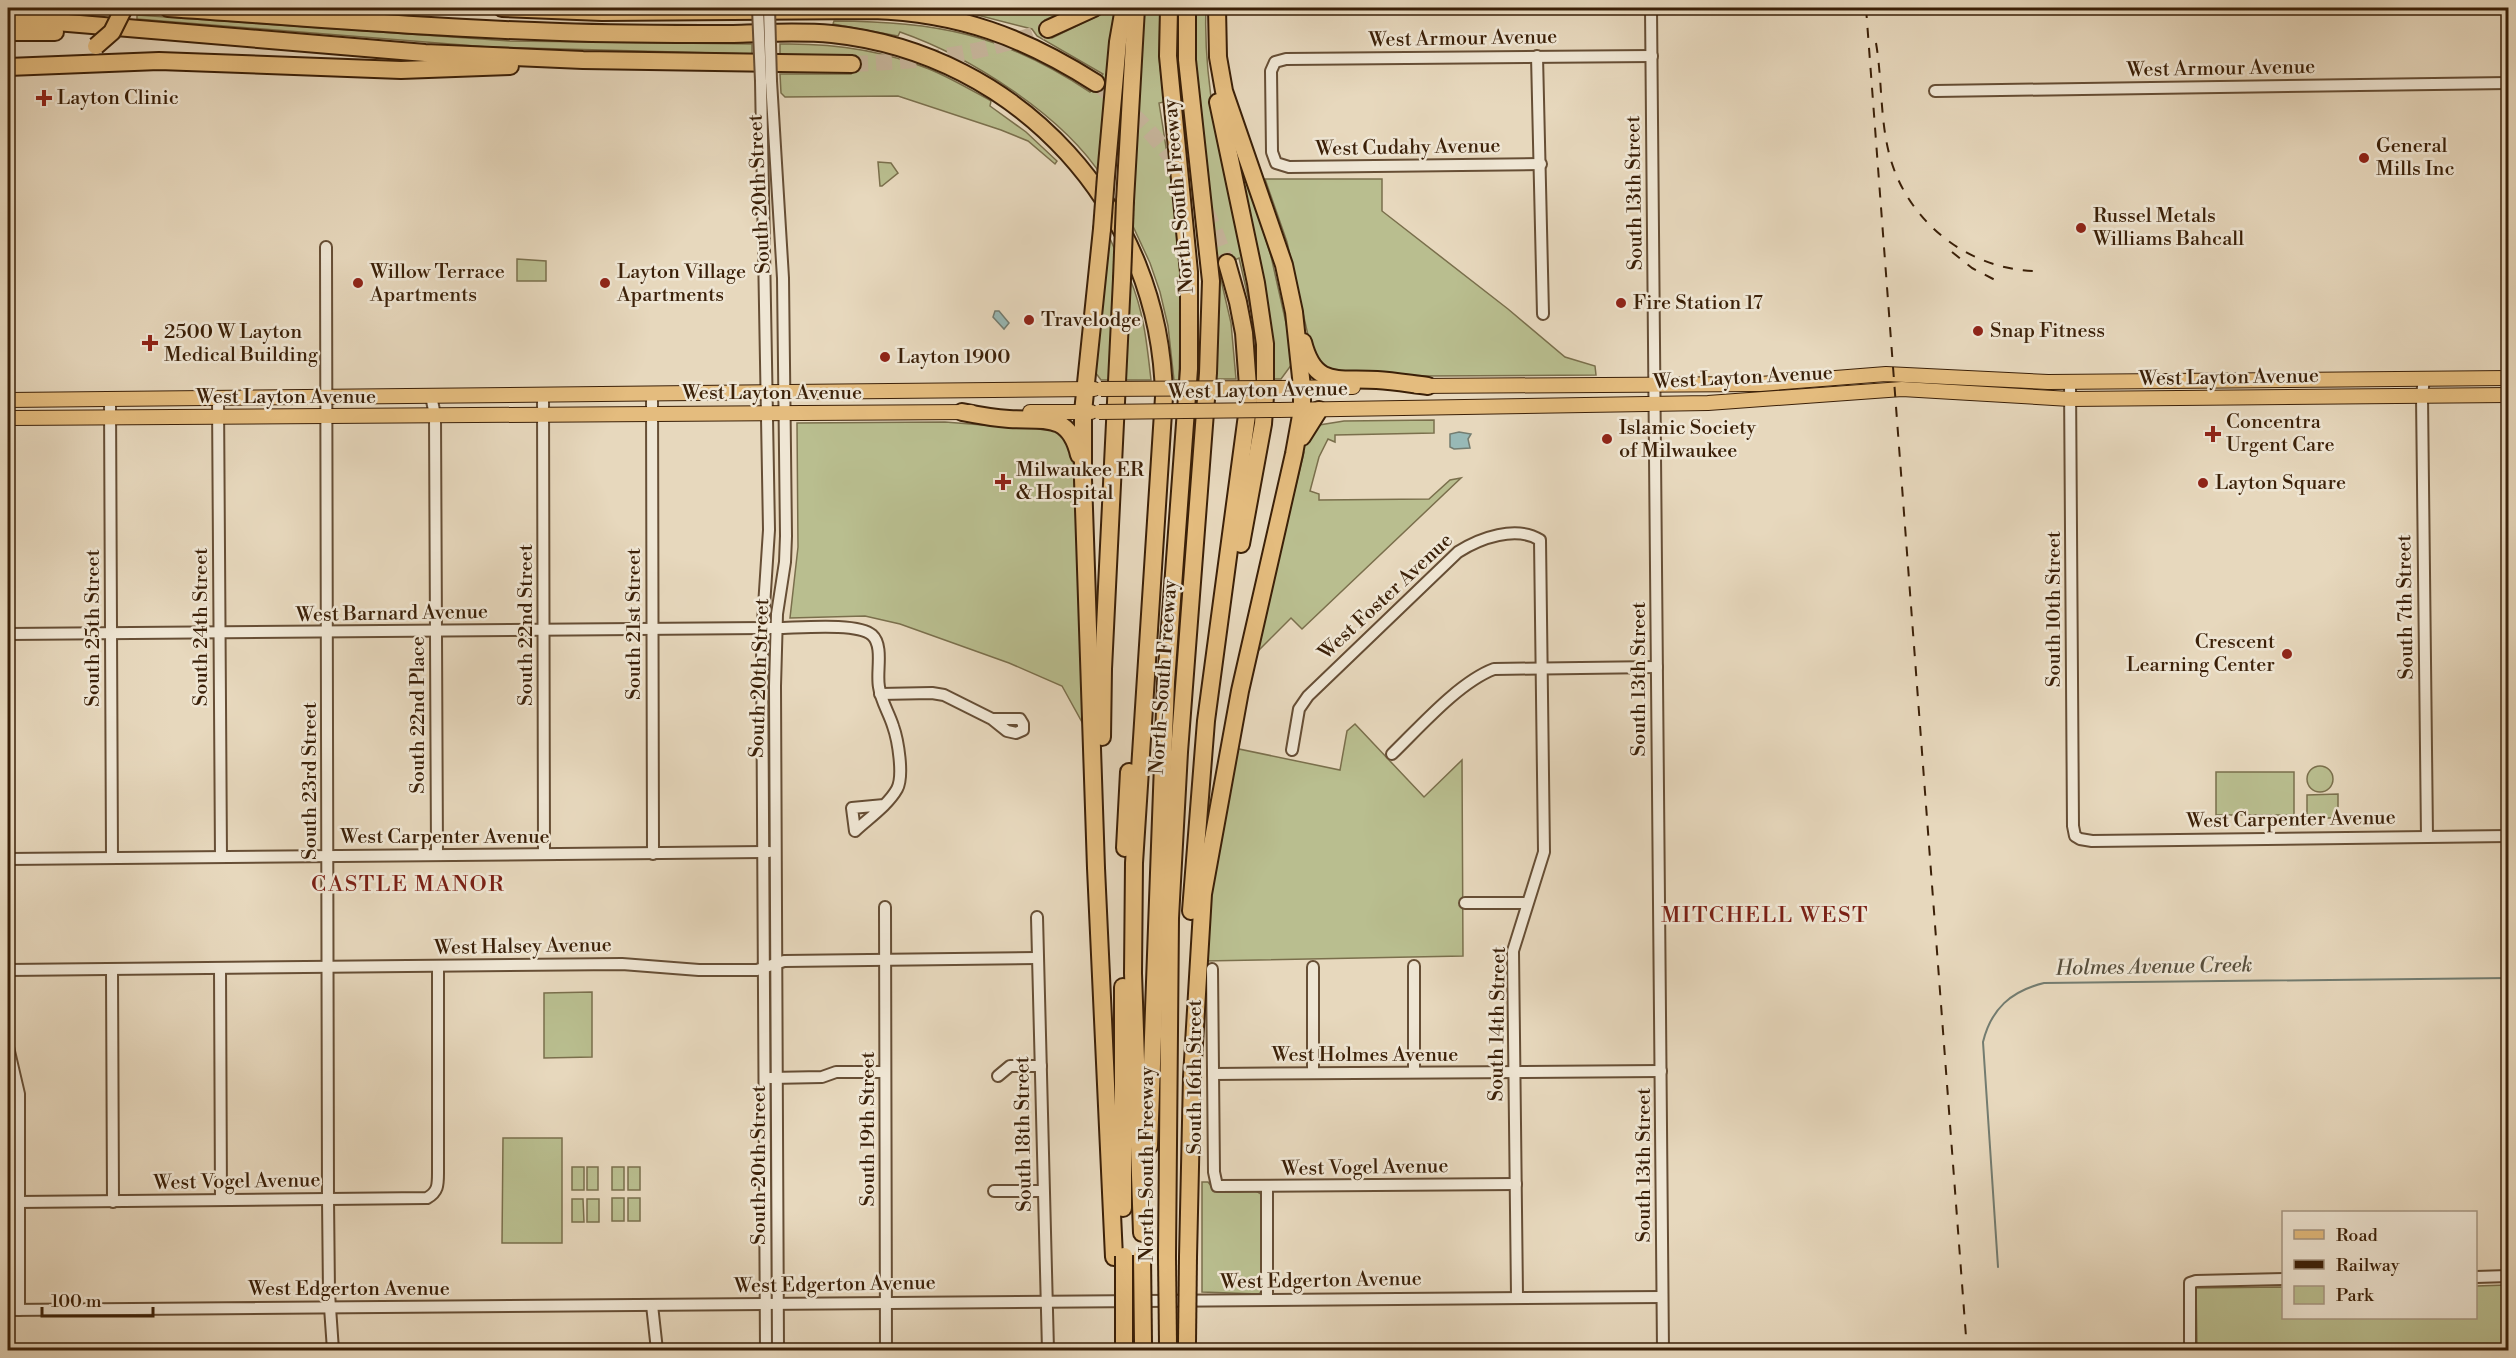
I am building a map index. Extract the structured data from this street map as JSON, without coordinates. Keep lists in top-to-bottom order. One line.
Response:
{"streets":{"highway":["North-South Freeway"],"main road":["West Layton Avenue"],"street":["West Armour Avenue","West Cudahy Avenue","South 13th Street","South 20th Street","West Foster Avenue","South 7th Street","South 10th Street","West Barnard Avenue","South 21st Street","South 22nd Street","South 24th Street","South 25th Street","South 22nd Place","South 23rd Street","West Carpenter Avenue","West Halsey Avenue","South 14th Street","West Holmes Avenue","South 16th Street","South 19th Street","South 18th Street","West Vogel Avenue","West Edgerton Avenue"]},"crossings":[["West Armour Avenue","West Cudahy Avenue"],["West Armour Avenue","South 13th Street"],["South 13th Street","West Layton Avenue"],["South 13th Street","West Holmes Avenue"],["South 13th Street","West Edgerton Avenue"],["South 20th Street","West Layton Avenue"],["South 20th Street","West Barnard Avenue"],["South 20th Street","West Carpenter Avenue"],["South 20th Street","West Halsey Avenue"],["South 20th Street","West Edgerton Avenue"],["West Layton Avenue","South 7th Street"],["West Layton Avenue","South 10th Street"],["West Layton Avenue","South 21st Street"],["West Layton Avenue","South 22nd Street"],["West Layton Avenue","South 24th Street"],["West Layton Avenue","South 25th Street"],["West Layton Avenue","South 22nd Place"],["West Layton Avenue","South 23rd Street"],["West Foster Avenue","South 14th Street"],["South 7th Street","West Carpenter Avenue"],["South 10th Street","West Carpenter Avenue"],["West Barnard Avenue","South 21st Street"],["West Barnard Avenue","South 22nd Street"],["West Barnard Avenue","South 24th Street"],["West Barnard Avenue","South 25th Street"],["West Barnard Avenue","South 22nd Place"],["West Barnard Avenue","South 23rd Street"],["South 21st Street","West Carpenter Avenue"],["South 22nd Street","West Carpenter Avenue"],["South 24th Street","West Carpenter Avenue"],["South 25th Street","West Carpenter Avenue"],["South 22nd Place","West Carpenter Avenue"],["South 23rd Street","West Carpenter Avenue"],["South 23rd Street","West Halsey Avenue"],["South 23rd Street","West Vogel Avenue"],["South 23rd Street","West Edgerton Avenue"],["West Halsey Avenue","South 19th Street"],["West Halsey Avenue","South 18th Street"],["West Halsey Avenue","West Vogel Avenue"],["South 14th Street","West Holmes Avenue"],["South 14th Street","West Vogel Avenue"],["South 14th Street","West Edgerton Avenue"],["West Holmes Avenue","South 16th Street"],["South 16th Street","West Vogel Avenue"],["South 19th Street","West Edgerton Avenue"],["South 18th Street","West Edgerton Avenue"]],"districts":["CASTLE MANOR","MITCHELL WEST"],"water":["Holmes Avenue Creek"],"places":{"health":["Layton Clinic","2500 W Layton Medical Building","Concentra Urgent Care","Milwaukee ER & Hospital"],"other":["General Mills Inc","Russel Metals Williams Bahcall","Willow Terrace Apartments","Layton Village Apartments","Fire Station 17","Travelodge","Snap Fitness","Layton 1900","Islamic Society of Milwaukee","Layton Square","Crescent Learning Center"]},"legend":["Road","Railway","Park"],"scale_bar":"100 m"}
